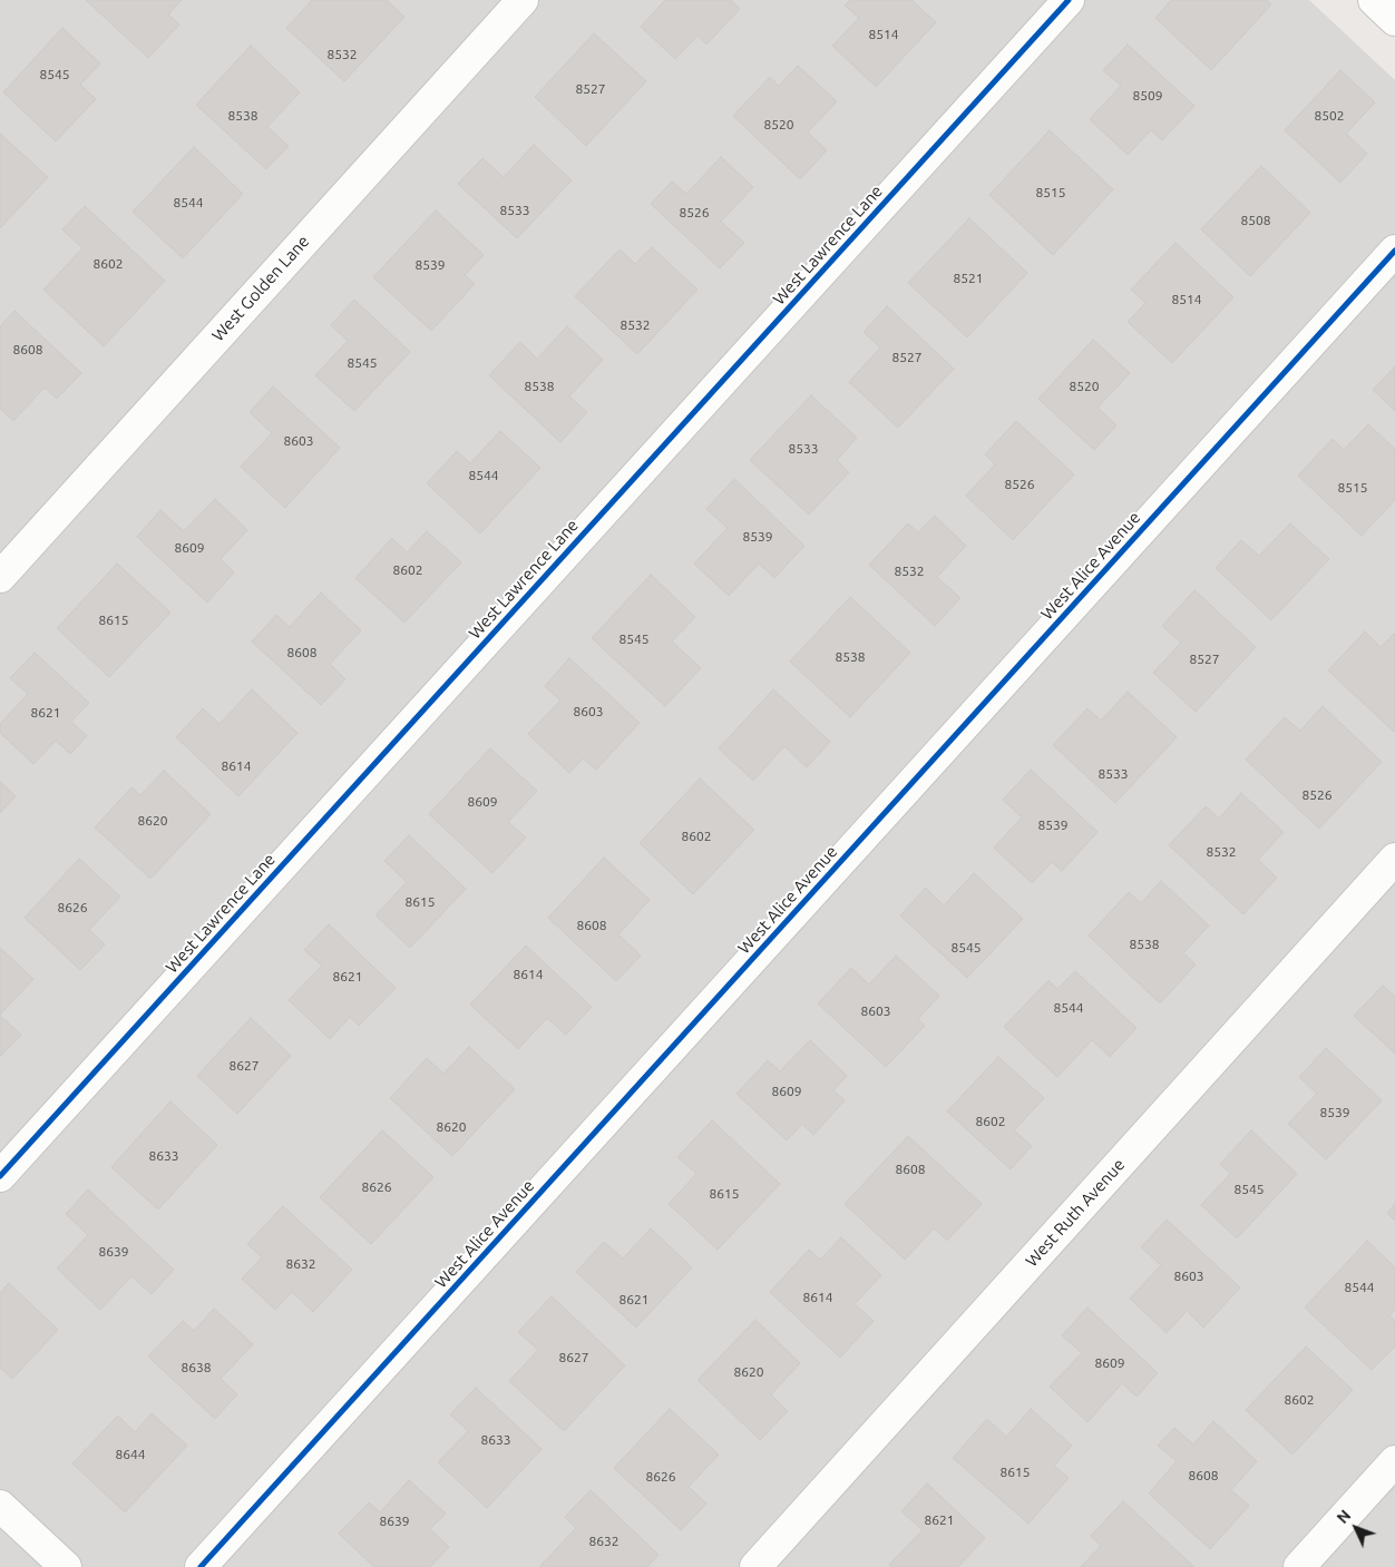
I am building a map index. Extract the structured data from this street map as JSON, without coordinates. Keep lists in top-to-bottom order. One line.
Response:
{"streets":{"street":["West Lawrence Lane","West Golden Lane","West Alice Avenue","West Ruth Avenue"]},"house_numbers":["8514","8532","8545","8527","8509","8538","8502","8520","8515","8544","8533","8526","8508","8602","8539","8521","8514","8532","8608","8527","8545","8538","8520","8603","8533","8544","8526","8515","8539","8609","8602","8532","8615","8545","8608","8538","8527","8603","8621","8614","8533","8526","8609","8620","8539","8602","8532","8615","8626","8608","8538","8545","8614","8621","8544","8603","8627","8609","8539","8602","8620","8633","8608","8626","8545","8615","8639","8632","8603","8544","8614","8621","8627","8609","8638","8620","8602","8633","8644","8615","8608","8626","8621","8639","8632"],"north":"top left"}
